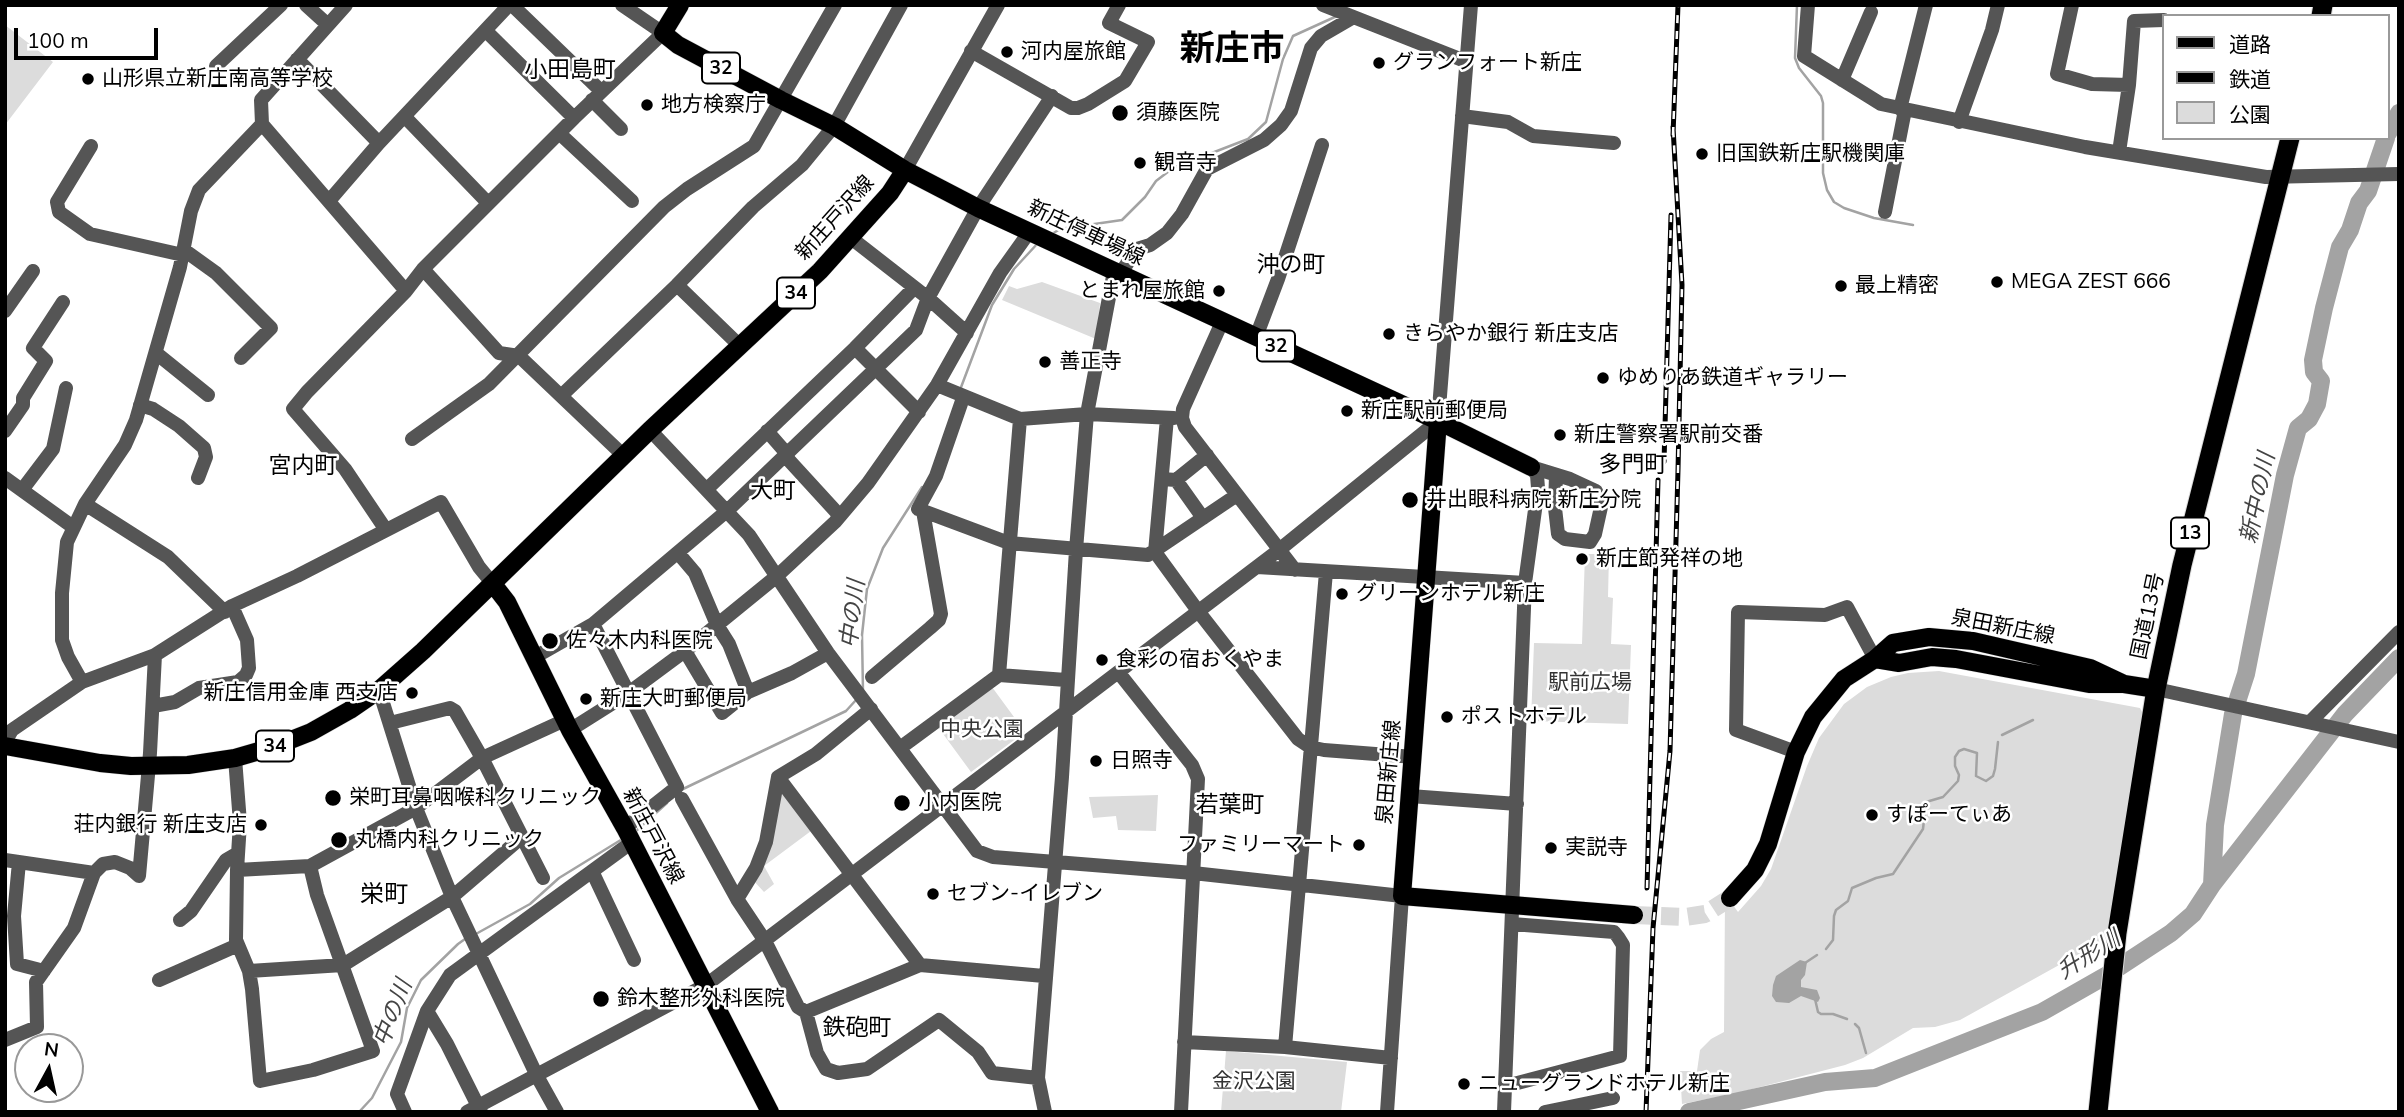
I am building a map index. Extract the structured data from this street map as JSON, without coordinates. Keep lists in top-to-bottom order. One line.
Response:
{"streets":{"highway":["13","国道13号"],"main road":["32","新庄戸沢線","新庄停車場線","34","泉田新庄線"]},"crossings":[["新庄戸沢線","新庄停車場線"],["新庄停車場線","泉田新庄線"],["国道13号","泉田新庄線"]],"districts":["新庄市","小田島町","沖の町","多門町","宮内町","大町","若葉町","栄町","鉄砲町"],"water":["新中の川","中の川","升形川"],"parks":["駅前広場","中央公園","金沢公園"],"places":["河内屋旅館","グランフォート新庄","山形県立新庄南高等学校","地方検察庁","須藤医院","旧国鉄新庄駅機関庫","観音寺","MEGA ZEST 666","最上精密","とまれ屋旅館","きらやか銀行 新庄支店","善正寺","ゆめりあ鉄道ギャラリー","新庄駅前郵便局","新庄警察署駅前交番","井出眼科病院 新庄分院","新庄節発祥の地","グリーンホテル新庄","佐々木内科医院","食彩の宿おくやま","新庄信用金庫 西支店","新庄大町郵便局","ポストホテル","日照寺","栄町耳鼻咽喉科クリニック","小内医院","すぽーてぃあ","荘内銀行 新庄支店","丸橋内科クリニック","ファミリーマート","実説寺","セブン-イレブン","鈴木整形外科医院","ニューグランドホテル新庄"],"legend":["道路","鉄道","公園"],"scale_bar":"100 m","north":"top"}
